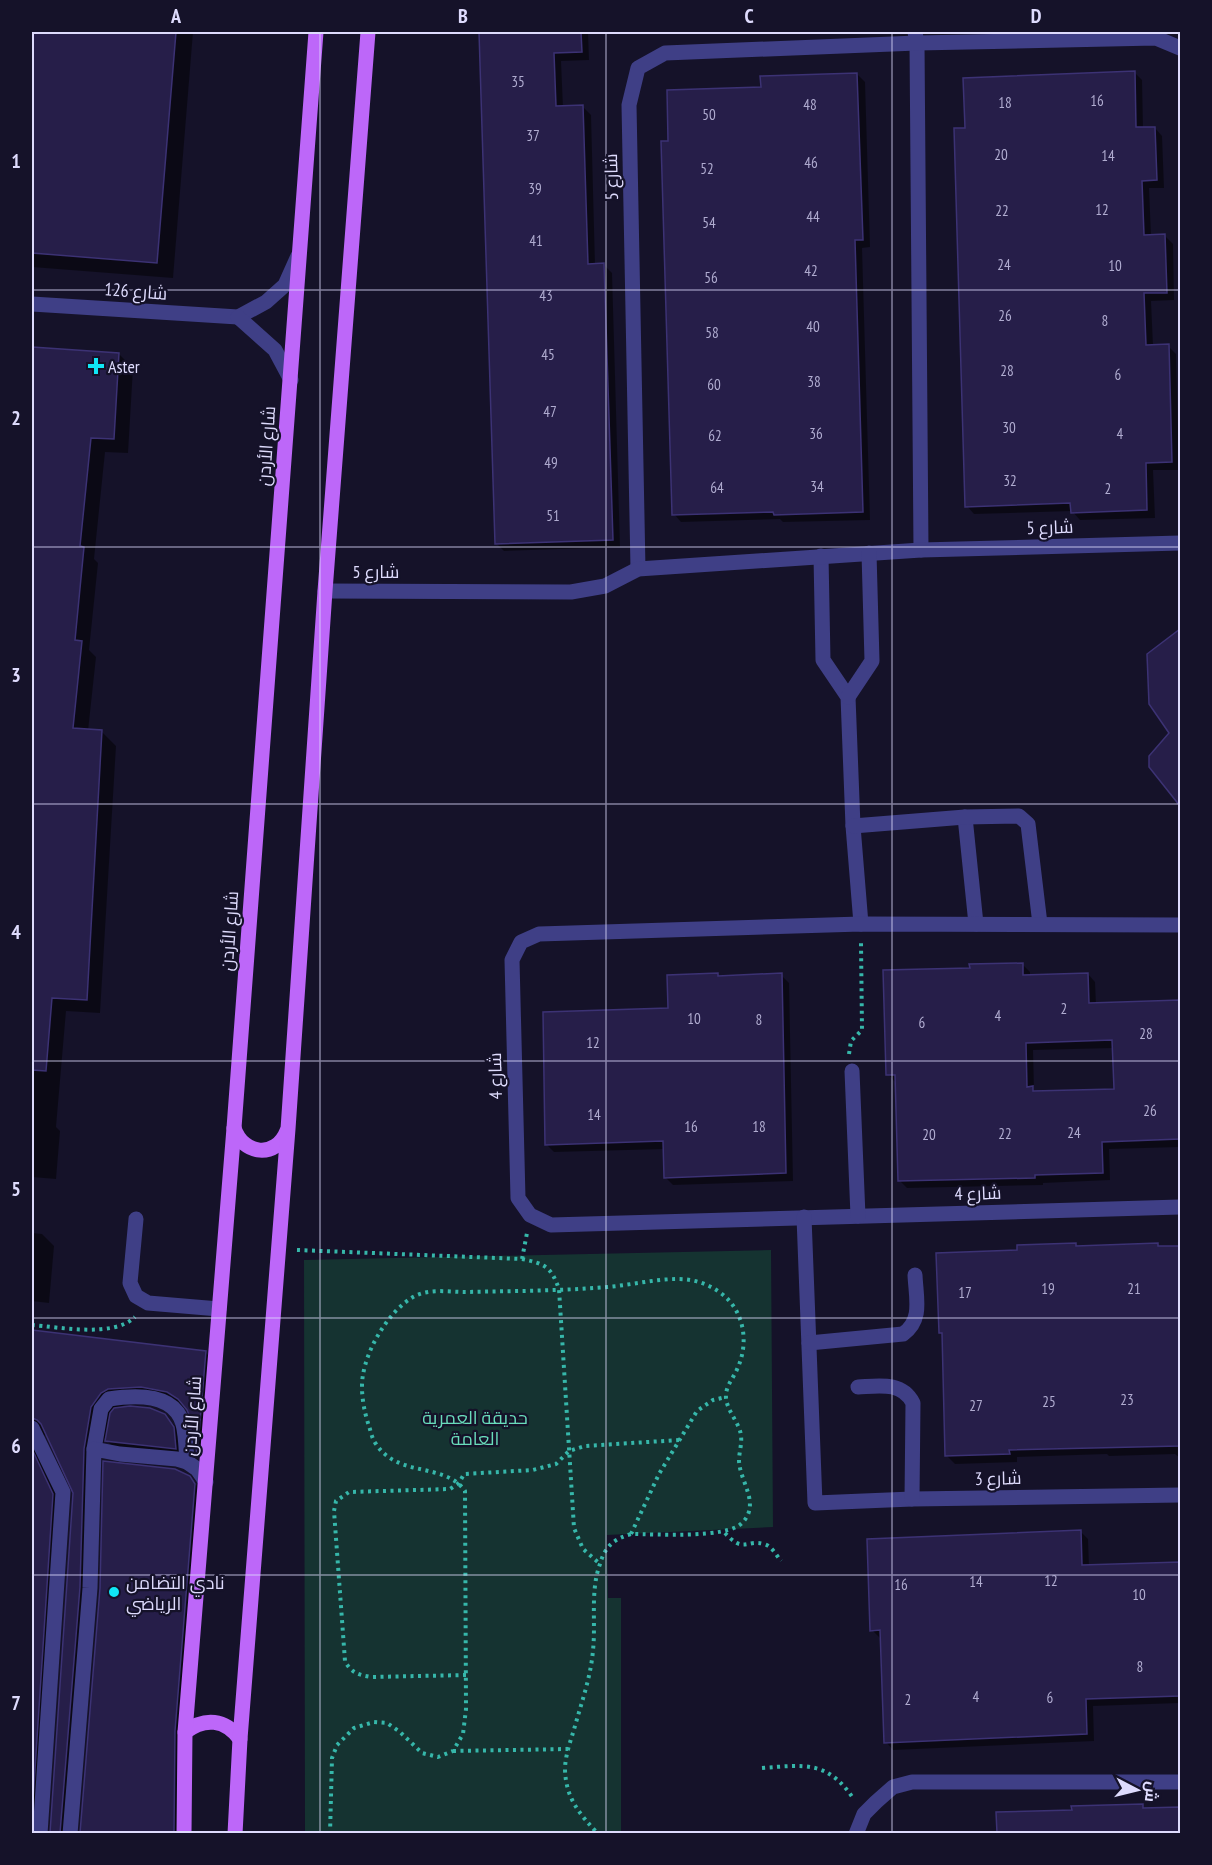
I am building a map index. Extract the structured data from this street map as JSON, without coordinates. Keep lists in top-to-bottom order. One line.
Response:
{"streets":{"main road":["شارع الأردن"],"street":["شارع 5","شارع 126","شارع 4","شارع 3"]},"parks":["حديقة العمرية العامة"],"places":{"health":["Aster"],"other":["نادي التضامن الرياضي"]},"house_numbers":["35","16","18","48","50","37","20","14","46","52","39","12","22","44","54","41","24","10","42","56","43","26","8","40","58","45","28","6","38","60","47","30","36","4","62","49","32","34","64","2","51","2","4","10","8","6","28","12","26","14","16","18","24","22","20","19","21","17","23","25","27","12","14","16","10","8","4","6","2"],"north":"right","grid":{"columns":["A","B","C","D"],"rows":["1","2","3","4","5","6","7"]}}
